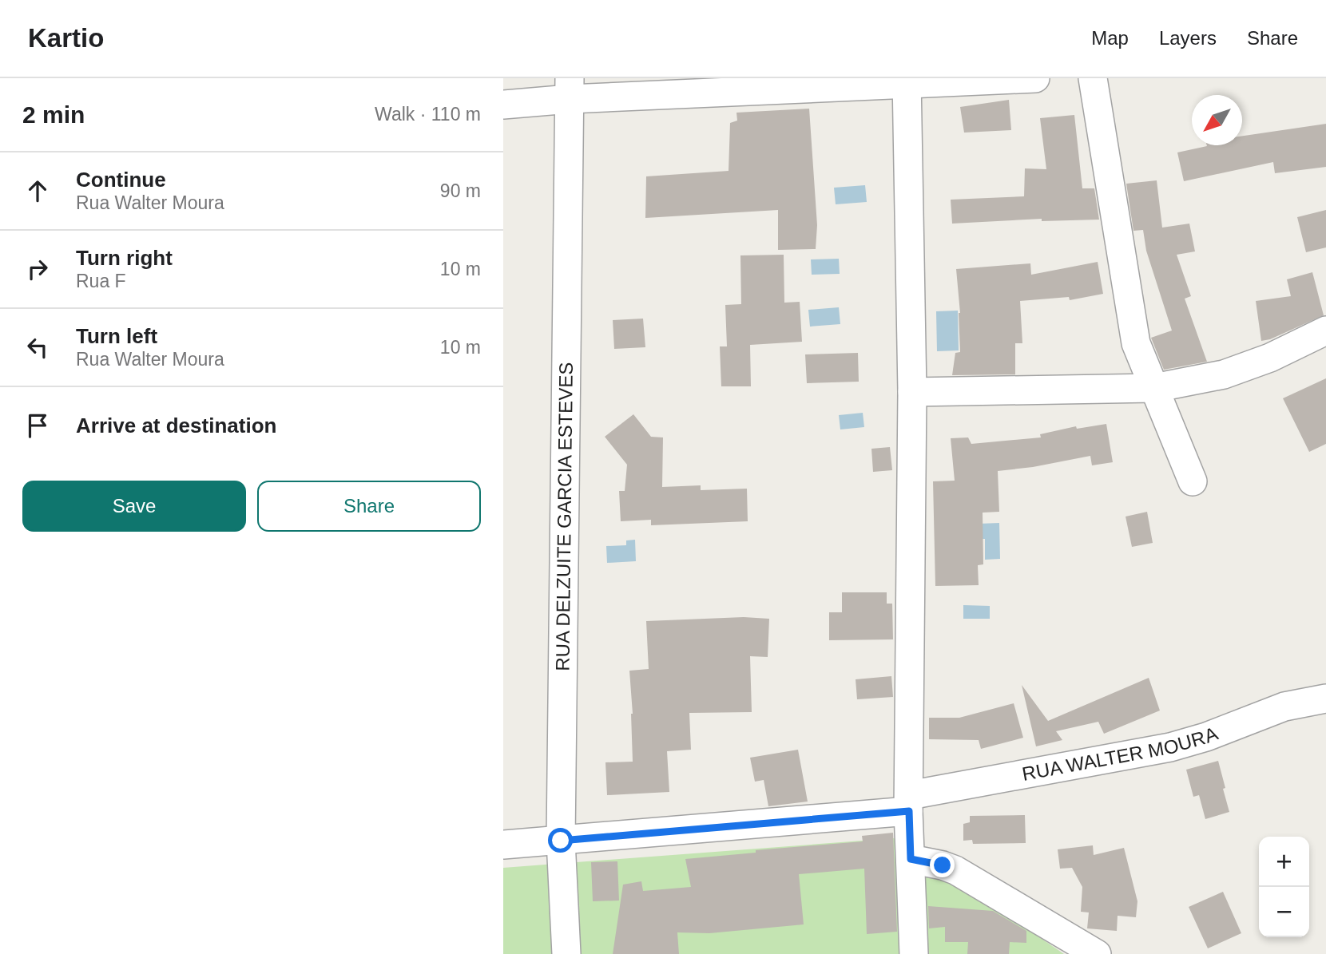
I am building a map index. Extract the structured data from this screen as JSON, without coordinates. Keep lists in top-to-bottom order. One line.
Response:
{"streets":{"street":["RUA DELZUITE GARCIA ESTEVES","RUA WALTER MOURA"]},"crossings":[["RUA DELZUITE GARCIA ESTEVES","RUA WALTER MOURA"]],"north":"bottom left","page":{"header":"Kartio","nav":["Map","Layers","Share"],"heading":["2 min","Walk · 110 m"],"list":[["Continue","Rua Walter Moura","90 m"],["Turn right","Rua F","10 m"],["Turn left","Rua Walter Moura","10 m"],"Arrive at destination"],"buttons":["Save","Share"],"map_buttons":["+","−"]}}
